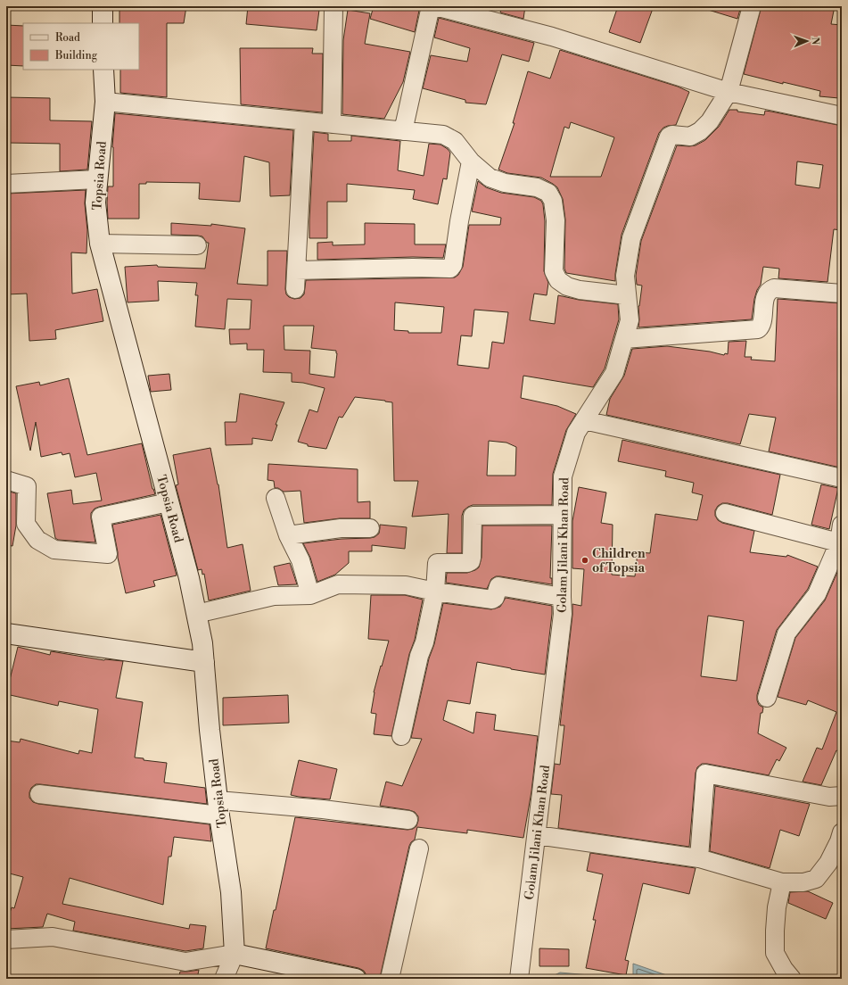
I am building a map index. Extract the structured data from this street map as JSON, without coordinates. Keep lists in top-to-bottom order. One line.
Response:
{"streets":{"street":["Topsia Road","Golam Jilani Khan Road"]},"places":["Children of Topsia"],"legend":["Road","Building"],"north":"right"}
